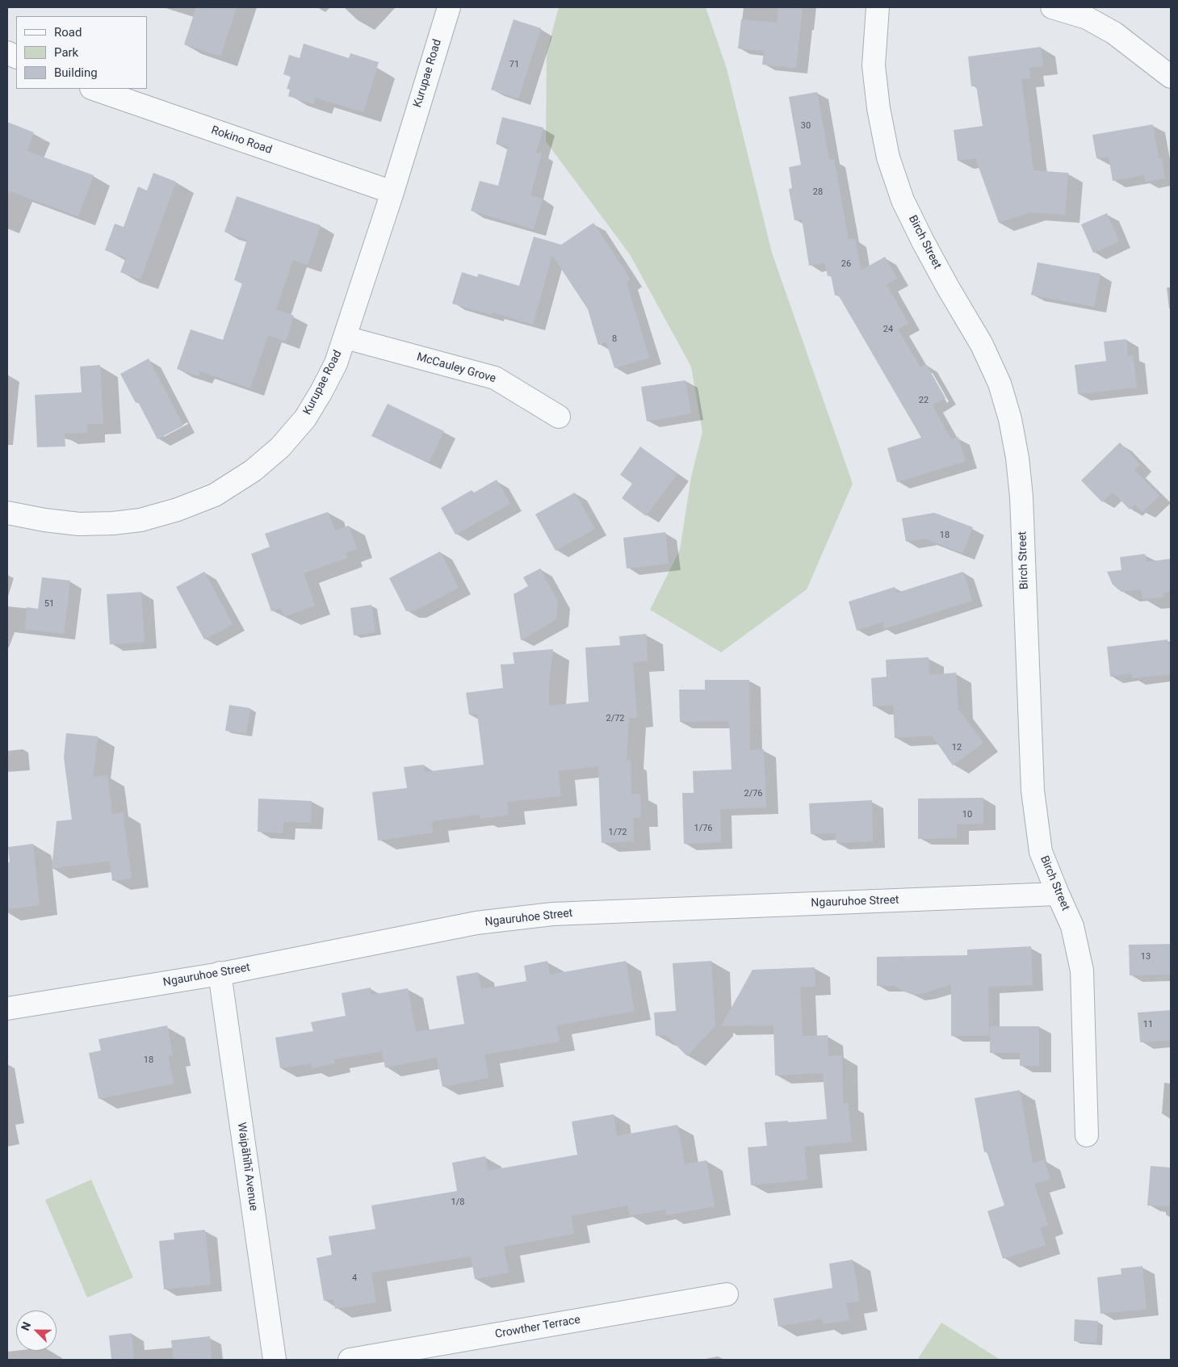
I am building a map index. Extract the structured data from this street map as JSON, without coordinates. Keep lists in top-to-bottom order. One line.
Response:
{"streets":{"street":["Kurupae Road","Rokino Road","Birch Street","McCauley Grove","Ngauruhoe Street","Waipāhīhī Avenue","Crowther Terrace"]},"crossings":[["Kurupae Road","Rokino Road"],["Kurupae Road","McCauley Grove"],["Birch Street","Ngauruhoe Street"],["Ngauruhoe Street","Waipāhīhī Avenue"]],"house_numbers":["71","30","28","26","24","8","22","18","51","2/72","12","2/76","10","1/76","1/72","13","11","18","1/8","4"],"legend":["Road","Park","Building"],"north":"top left"}
